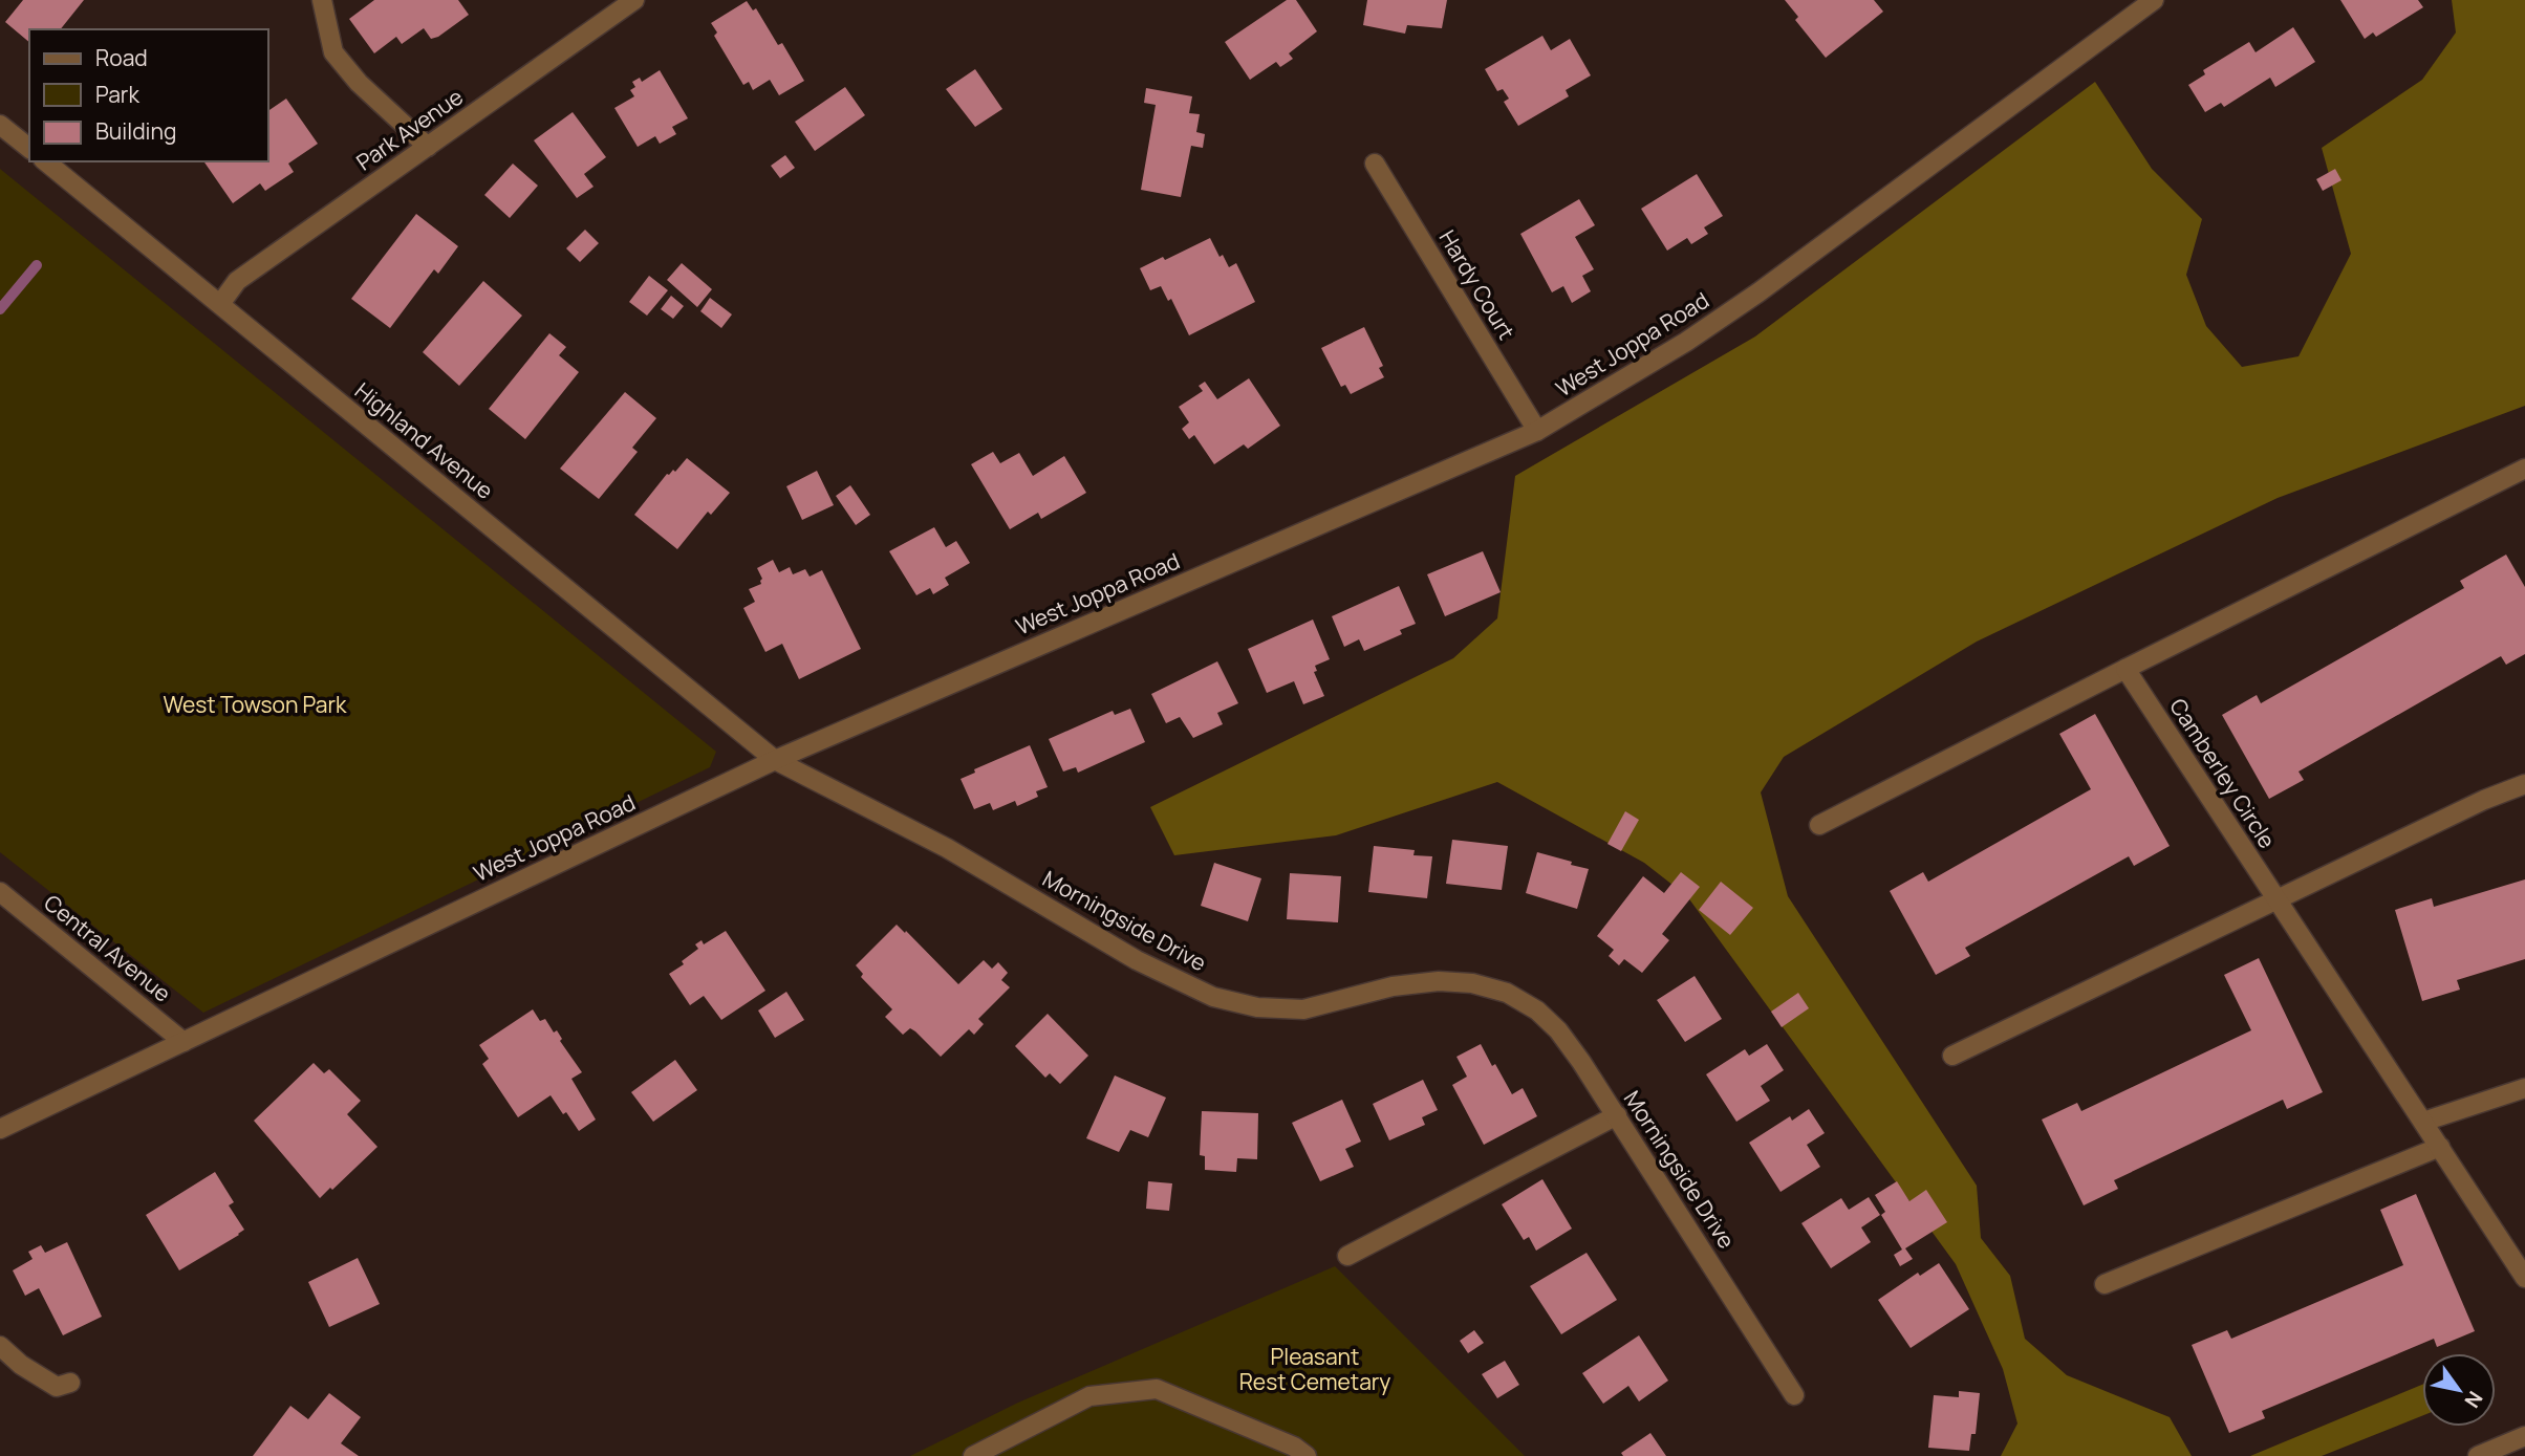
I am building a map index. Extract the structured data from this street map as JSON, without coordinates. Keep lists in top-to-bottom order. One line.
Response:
{"streets":{"street":["Park Avenue","Hardy Court","West Joppa Road","Highland Avenue","Camberley Circle","Morningside Drive","Central Avenue"]},"crossings":[["Park Avenue","Highland Avenue"],["Hardy Court","West Joppa Road"],["West Joppa Road","Highland Avenue"],["West Joppa Road","Morningside Drive"],["West Joppa Road","Central Avenue"],["Highland Avenue","Morningside Drive"]],"parks":["West Towson Park","Pleasant Rest Cemetary"],"legend":["Road","Park","Building"],"north":"bottom right"}
